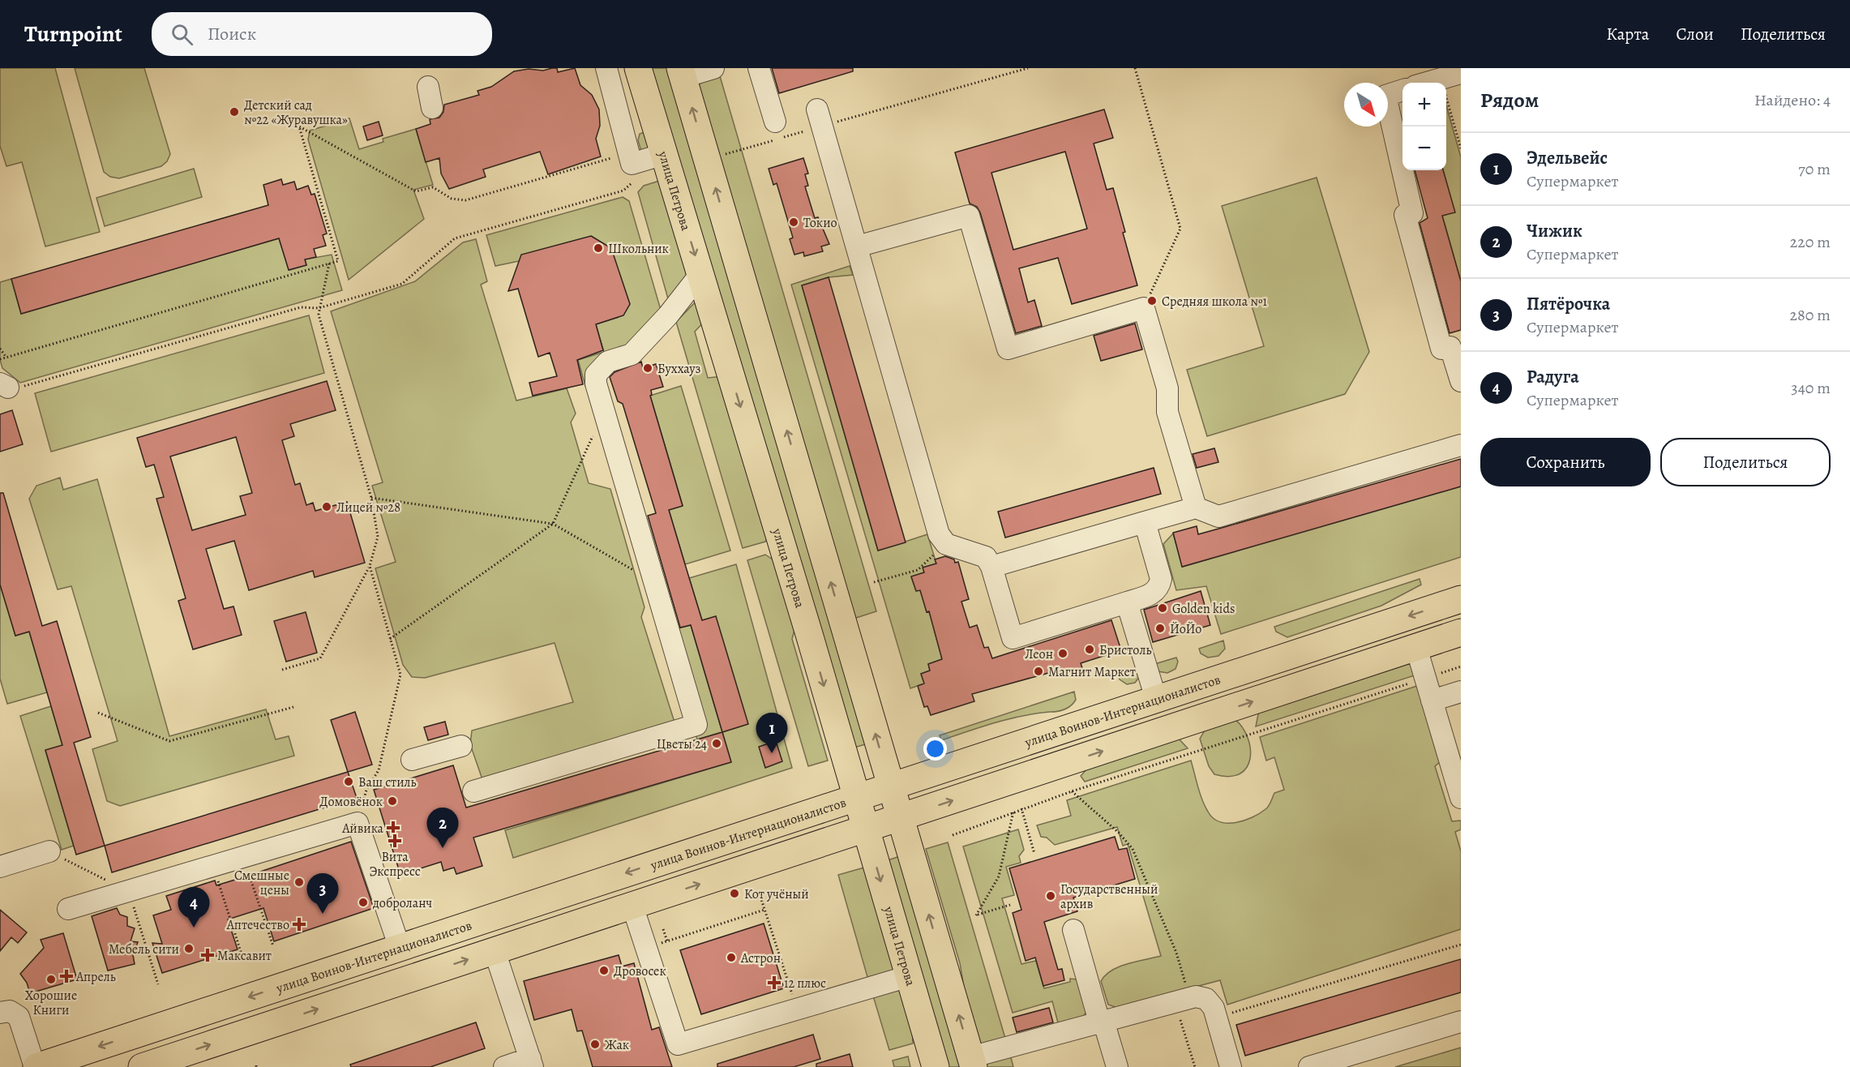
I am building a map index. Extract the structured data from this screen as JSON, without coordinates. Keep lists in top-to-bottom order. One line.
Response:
{"streets":{"main road":["улица Петрова","улица Воинов-Интернационалистов"]},"crossings":[["улица Петрова","улица Воинов-Интернационалистов"]],"places":{"other":["Детский сад №22 «Журавушка»","Токио","Школьник","Средняя школа №1","Буххауз","Лицей №28","Golden kids","ЙоЙо","Бристоль","Леон","Магнит Маркет","Цветы 24","Ваш стиль","Домовёнок","Смешные цены","Кот учёный","Государственный архив","доброланч","Мебель сити","Астрон","Дровосек","Хорошие Книги","Жак"],"health":["Айвика","Вита Экспресс","Аптечество","Максавит","Апрель","12 плюс"]},"north":"bottom right","page":{"header":"Turnpoint","search":"Поиск","nav":["Карта","Слои","Поделиться"],"heading":["Рядом","Найдено: 4"],"map_buttons":["+","−"],"list":[{"mark":"1","name":"Эдельвейс","note":"Супермаркет","value":"70 m"},{"mark":"2","name":"Чижик","note":"Супермаркет","value":"220 m"},{"mark":"3","name":"Пятёрочка","note":"Супермаркет","value":"280 m"},{"mark":"4","name":"Радуга","note":"Супермаркет","value":"340 m"}],"buttons":["Сохранить","Поделиться"],"pins":["1","2","3","4"]}}
